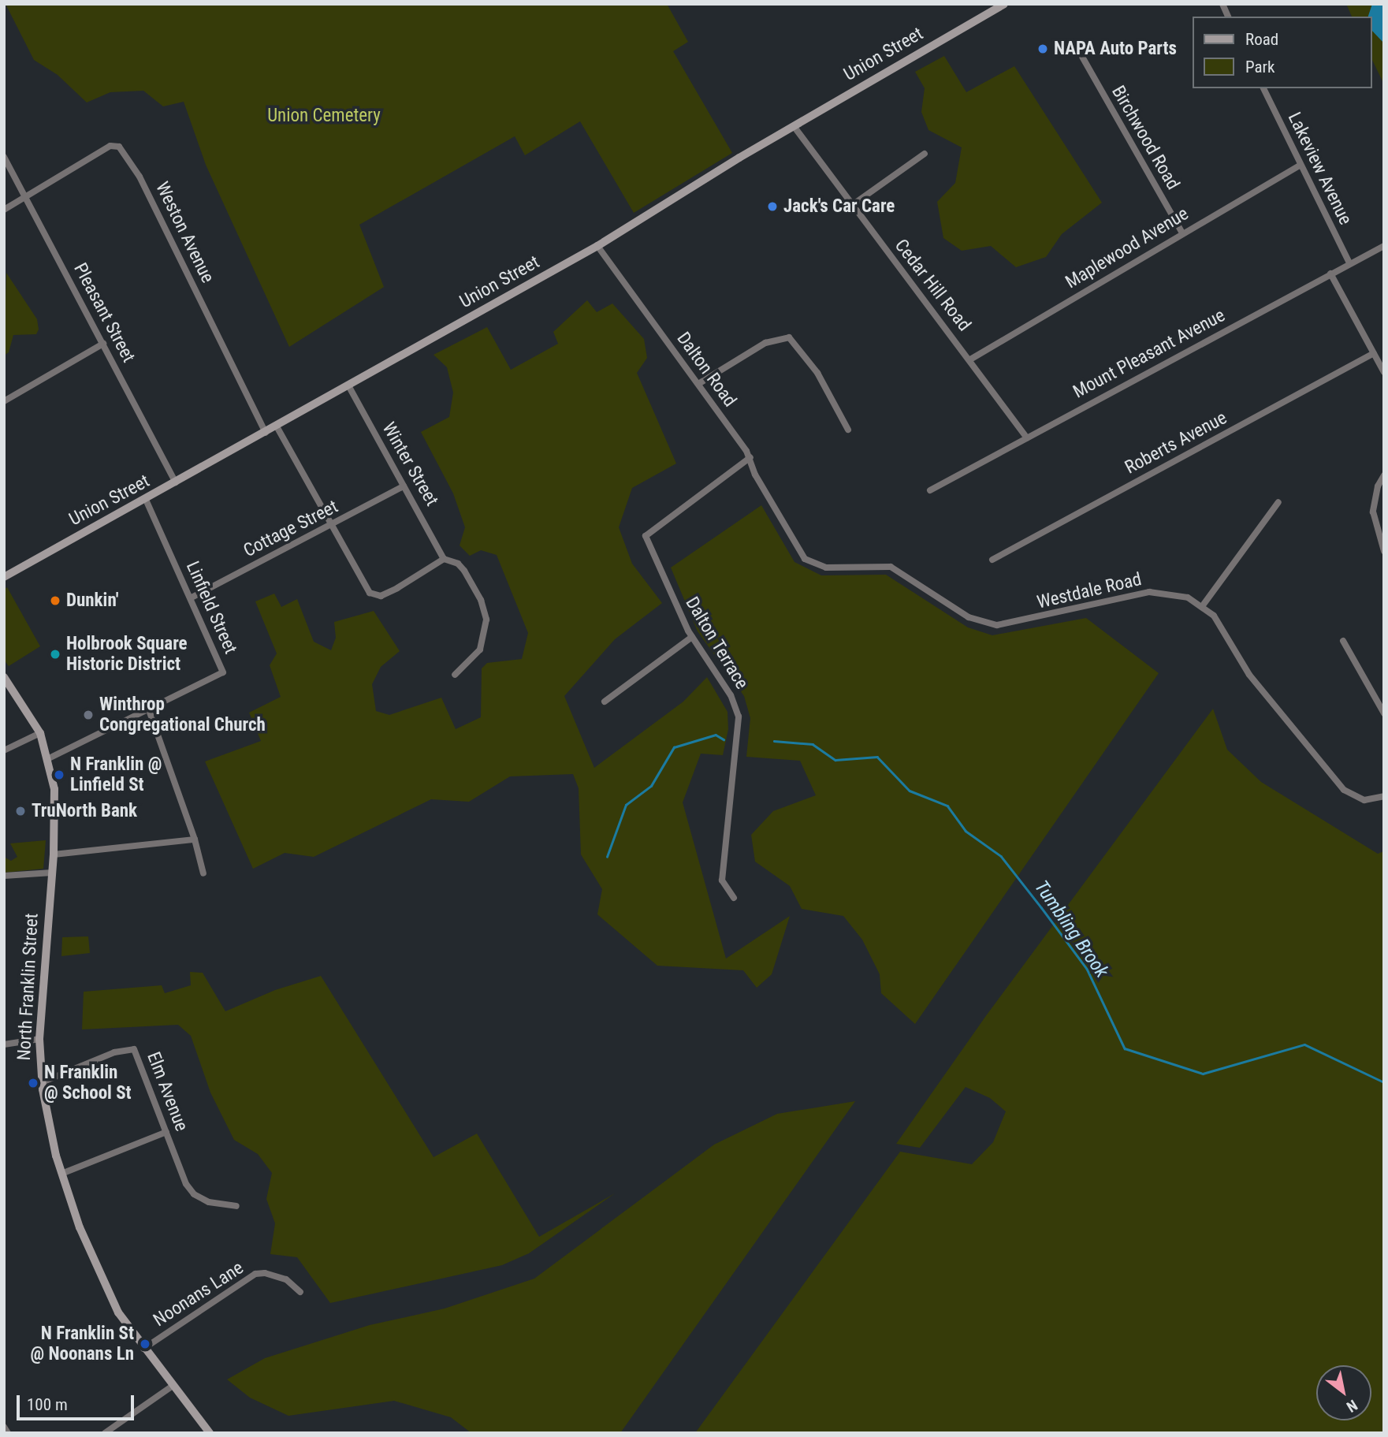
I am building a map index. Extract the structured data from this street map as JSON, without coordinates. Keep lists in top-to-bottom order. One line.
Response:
{"streets":{"main road":["Union Street","North Franklin Street"],"street":["Birchwood Road","Lakeview Avenue","Weston Avenue","Maplewood Avenue","Cedar Hill Road","Pleasant Street","Mount Pleasant Avenue","Dalton Road","Roberts Avenue","Winter Street","Cottage Street","Westdale Road","Linfield Street","Dalton Terrace","Elm Avenue","Noonans Lane"]},"crossings":[["Union Street","Weston Avenue"],["Union Street","Cedar Hill Road"],["Union Street","Pleasant Street"],["Union Street","Dalton Road"],["Union Street","Winter Street"],["Union Street","Linfield Street"],["Birchwood Road","Maplewood Avenue"],["Lakeview Avenue","Maplewood Avenue"],["Lakeview Avenue","Mount Pleasant Avenue"],["Weston Avenue","Pleasant Street"],["Maplewood Avenue","Cedar Hill Road"],["Cedar Hill Road","Mount Pleasant Avenue"],["Dalton Road","Westdale Road"],["Dalton Road","Dalton Terrace"],["Winter Street","Cottage Street"],["Cottage Street","Linfield Street"],["Linfield Street","North Franklin Street"],["North Franklin Street","Elm Avenue"],["North Franklin Street","Noonans Lane"]],"water":["Tumbling Brook"],"parks":["Union Cemetery"],"places":["NAPA Auto Parts","Jack's Car Care","Dunkin'","Holbrook Square Historic District","Winthrop Congregational Church","N Franklin @ Linfield St","TruNorth Bank","N Franklin @ School St","N Franklin St @ Noonans Ln"],"legend":["Road","Park"],"scale_bar":"100 m","north":"bottom right"}
